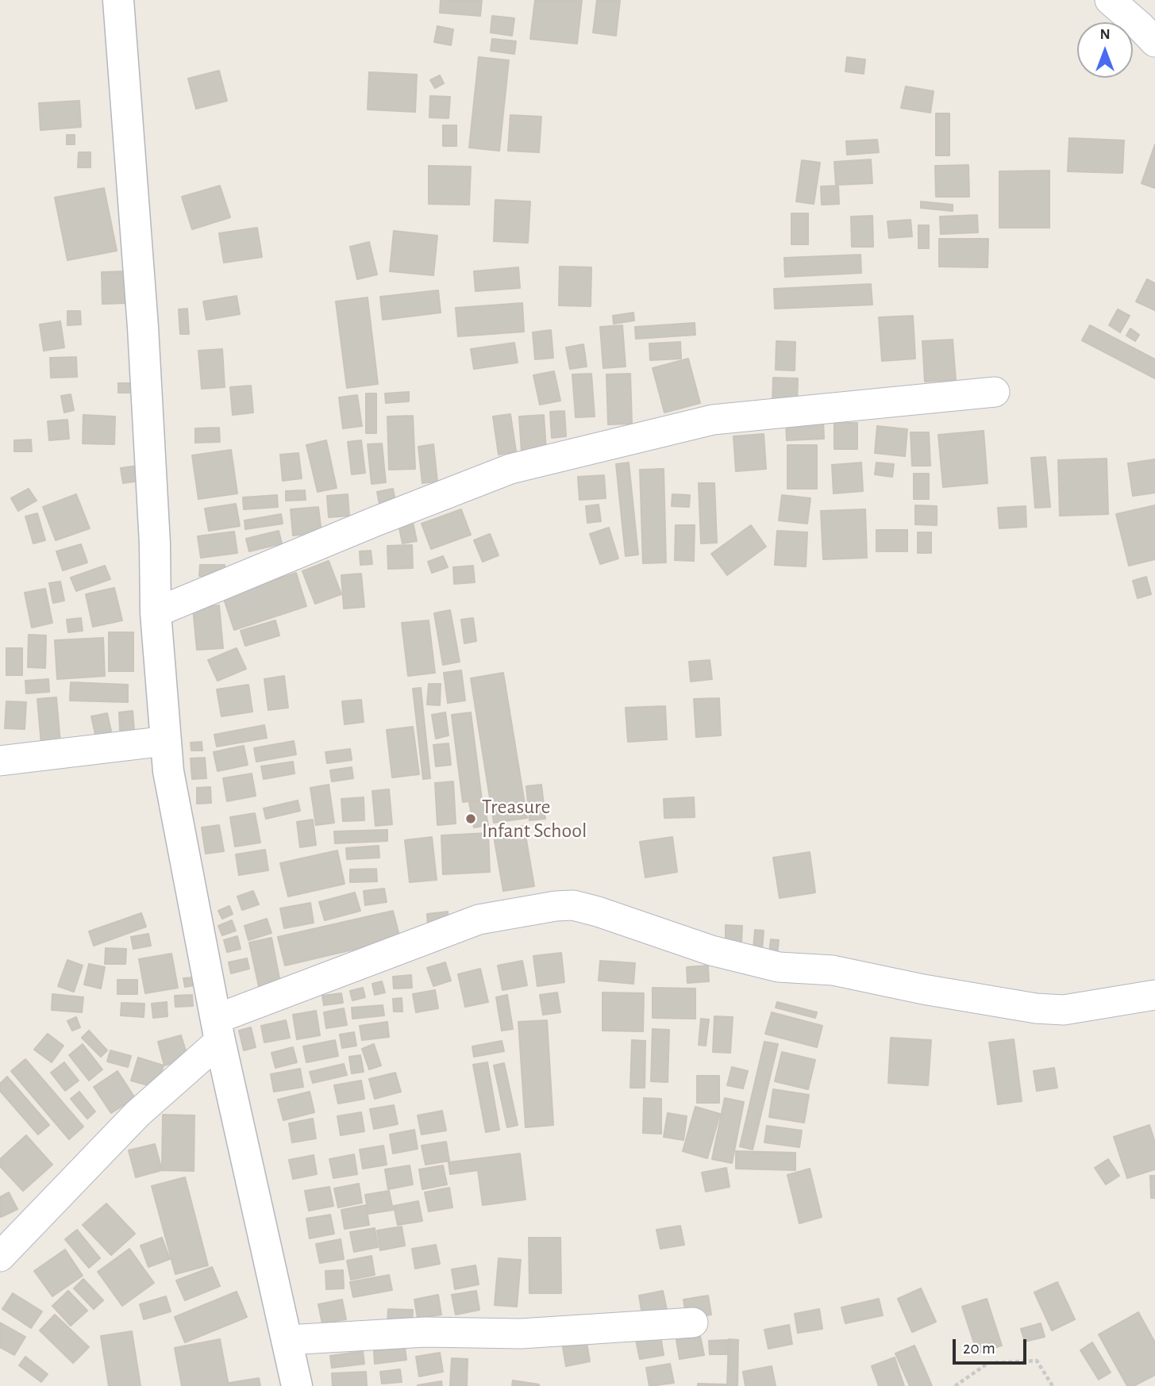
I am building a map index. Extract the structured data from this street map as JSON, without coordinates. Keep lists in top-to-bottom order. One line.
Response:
{"places":["Treasure Infant School"],"scale_bar":"20 m","north":"top"}
